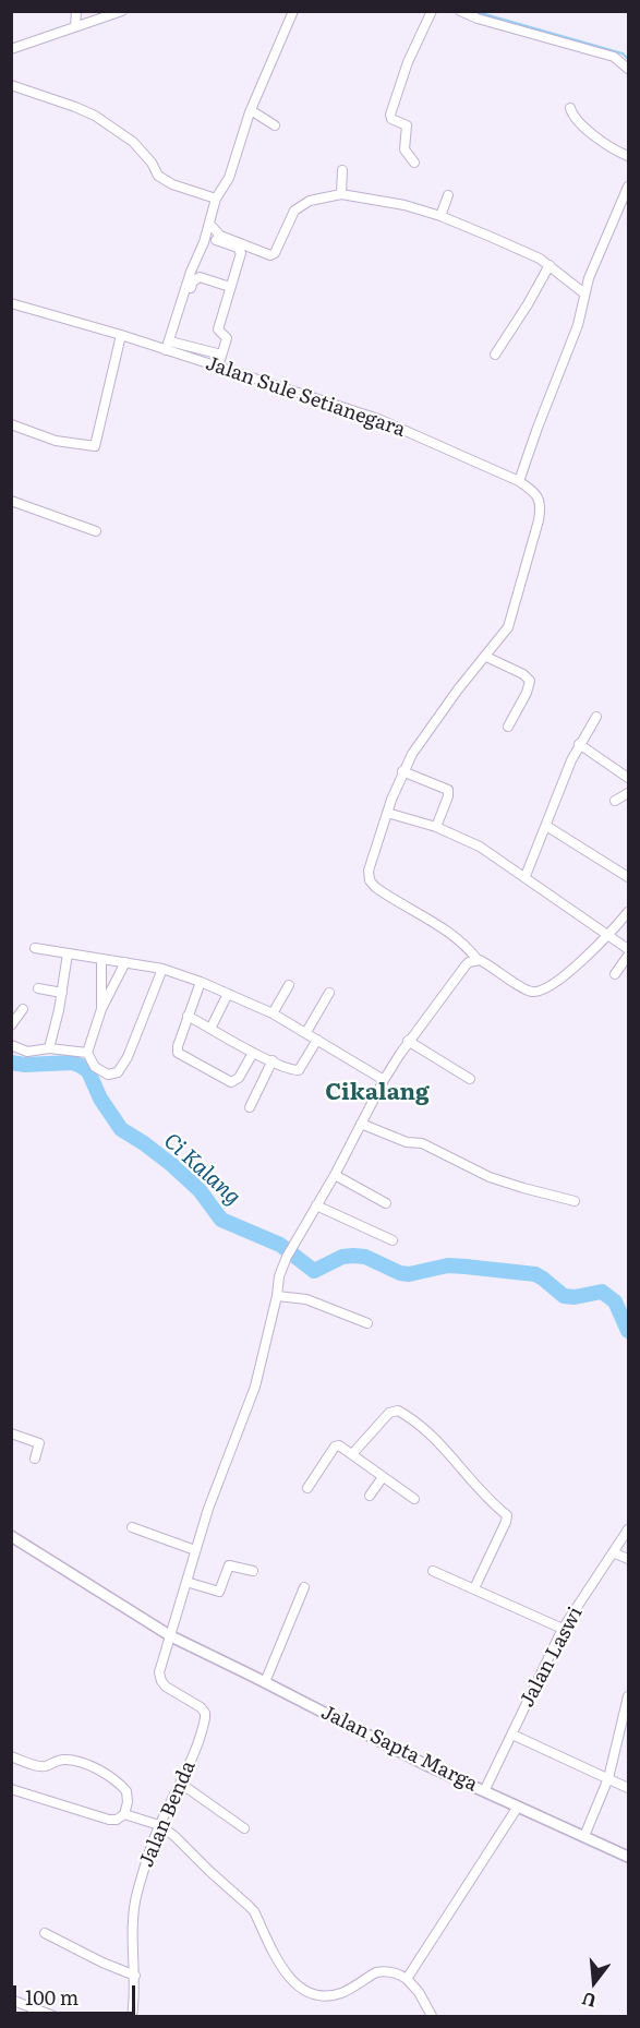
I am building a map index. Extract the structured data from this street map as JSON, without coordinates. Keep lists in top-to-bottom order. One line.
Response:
{"streets":{"main road":["Jalan Sapta Marga"],"street":["Jalan Sule Setianegara","Jalan Laswi","Jalan Benda"]},"crossings":[["Jalan Laswi","Jalan Sapta Marga"],["Jalan Sapta Marga","Jalan Benda"]],"districts":["Cikalang"],"water":["Ci Kalang"],"scale_bar":"100 m","north":"bottom"}
